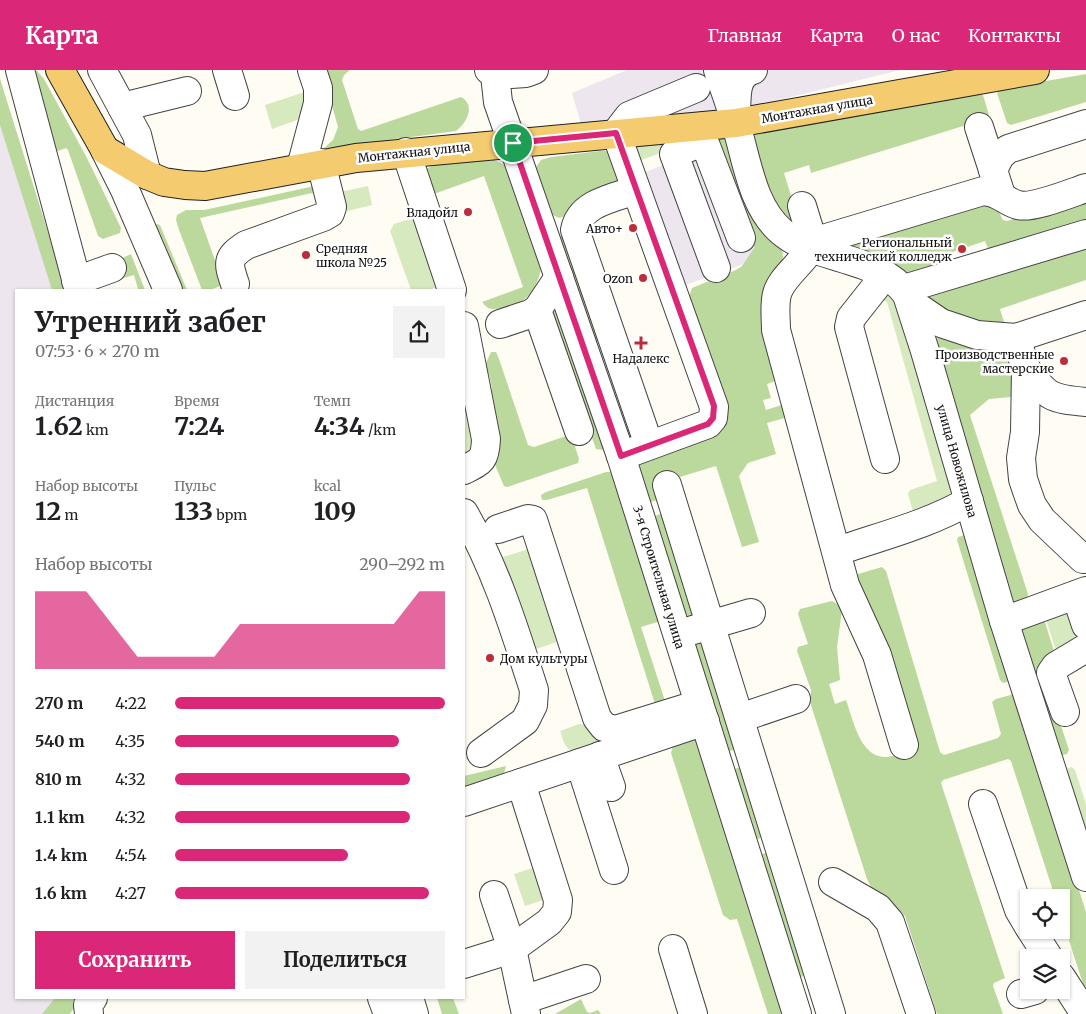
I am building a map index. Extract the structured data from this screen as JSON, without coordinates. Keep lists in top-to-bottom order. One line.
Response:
{"streets":{"main road":["Монтажная улица"],"street":["улица Новожилова","3-я Строительная улица"]},"crossings":[["Монтажная улица","3-я Строительная улица"]],"places":{"other":["Владойл","Авто+","Региональный технический колледж","Средняя школа №25","Ozon","Производственные мастерские","Дом культуры"],"health":["Надалекс"]},"page":{"header":"Карта","nav":["Главная","Карта","О нас","Контакты"],"heading":["Утренний забег","07:53 · 6 × 270 m"],"stats":[["Дистанция","1.62 km"],["Время","7:24"],["Темп","4:34 /km"],["Набор высоты","12 m"],["Пульс","133 bpm"],["kcal","109"]],"chart":["Набор высоты","290–292 m"],"list":[{"name":"270 m","note":"4:22"},{"name":"540 m","note":"4:35"},{"name":"810 m","note":"4:32"},{"name":"1.1 km","note":"4:32"},{"name":"1.4 km","note":"4:54"},{"name":"1.6 km","note":"4:27"}],"buttons":["Сохранить","Поделиться"]}}
